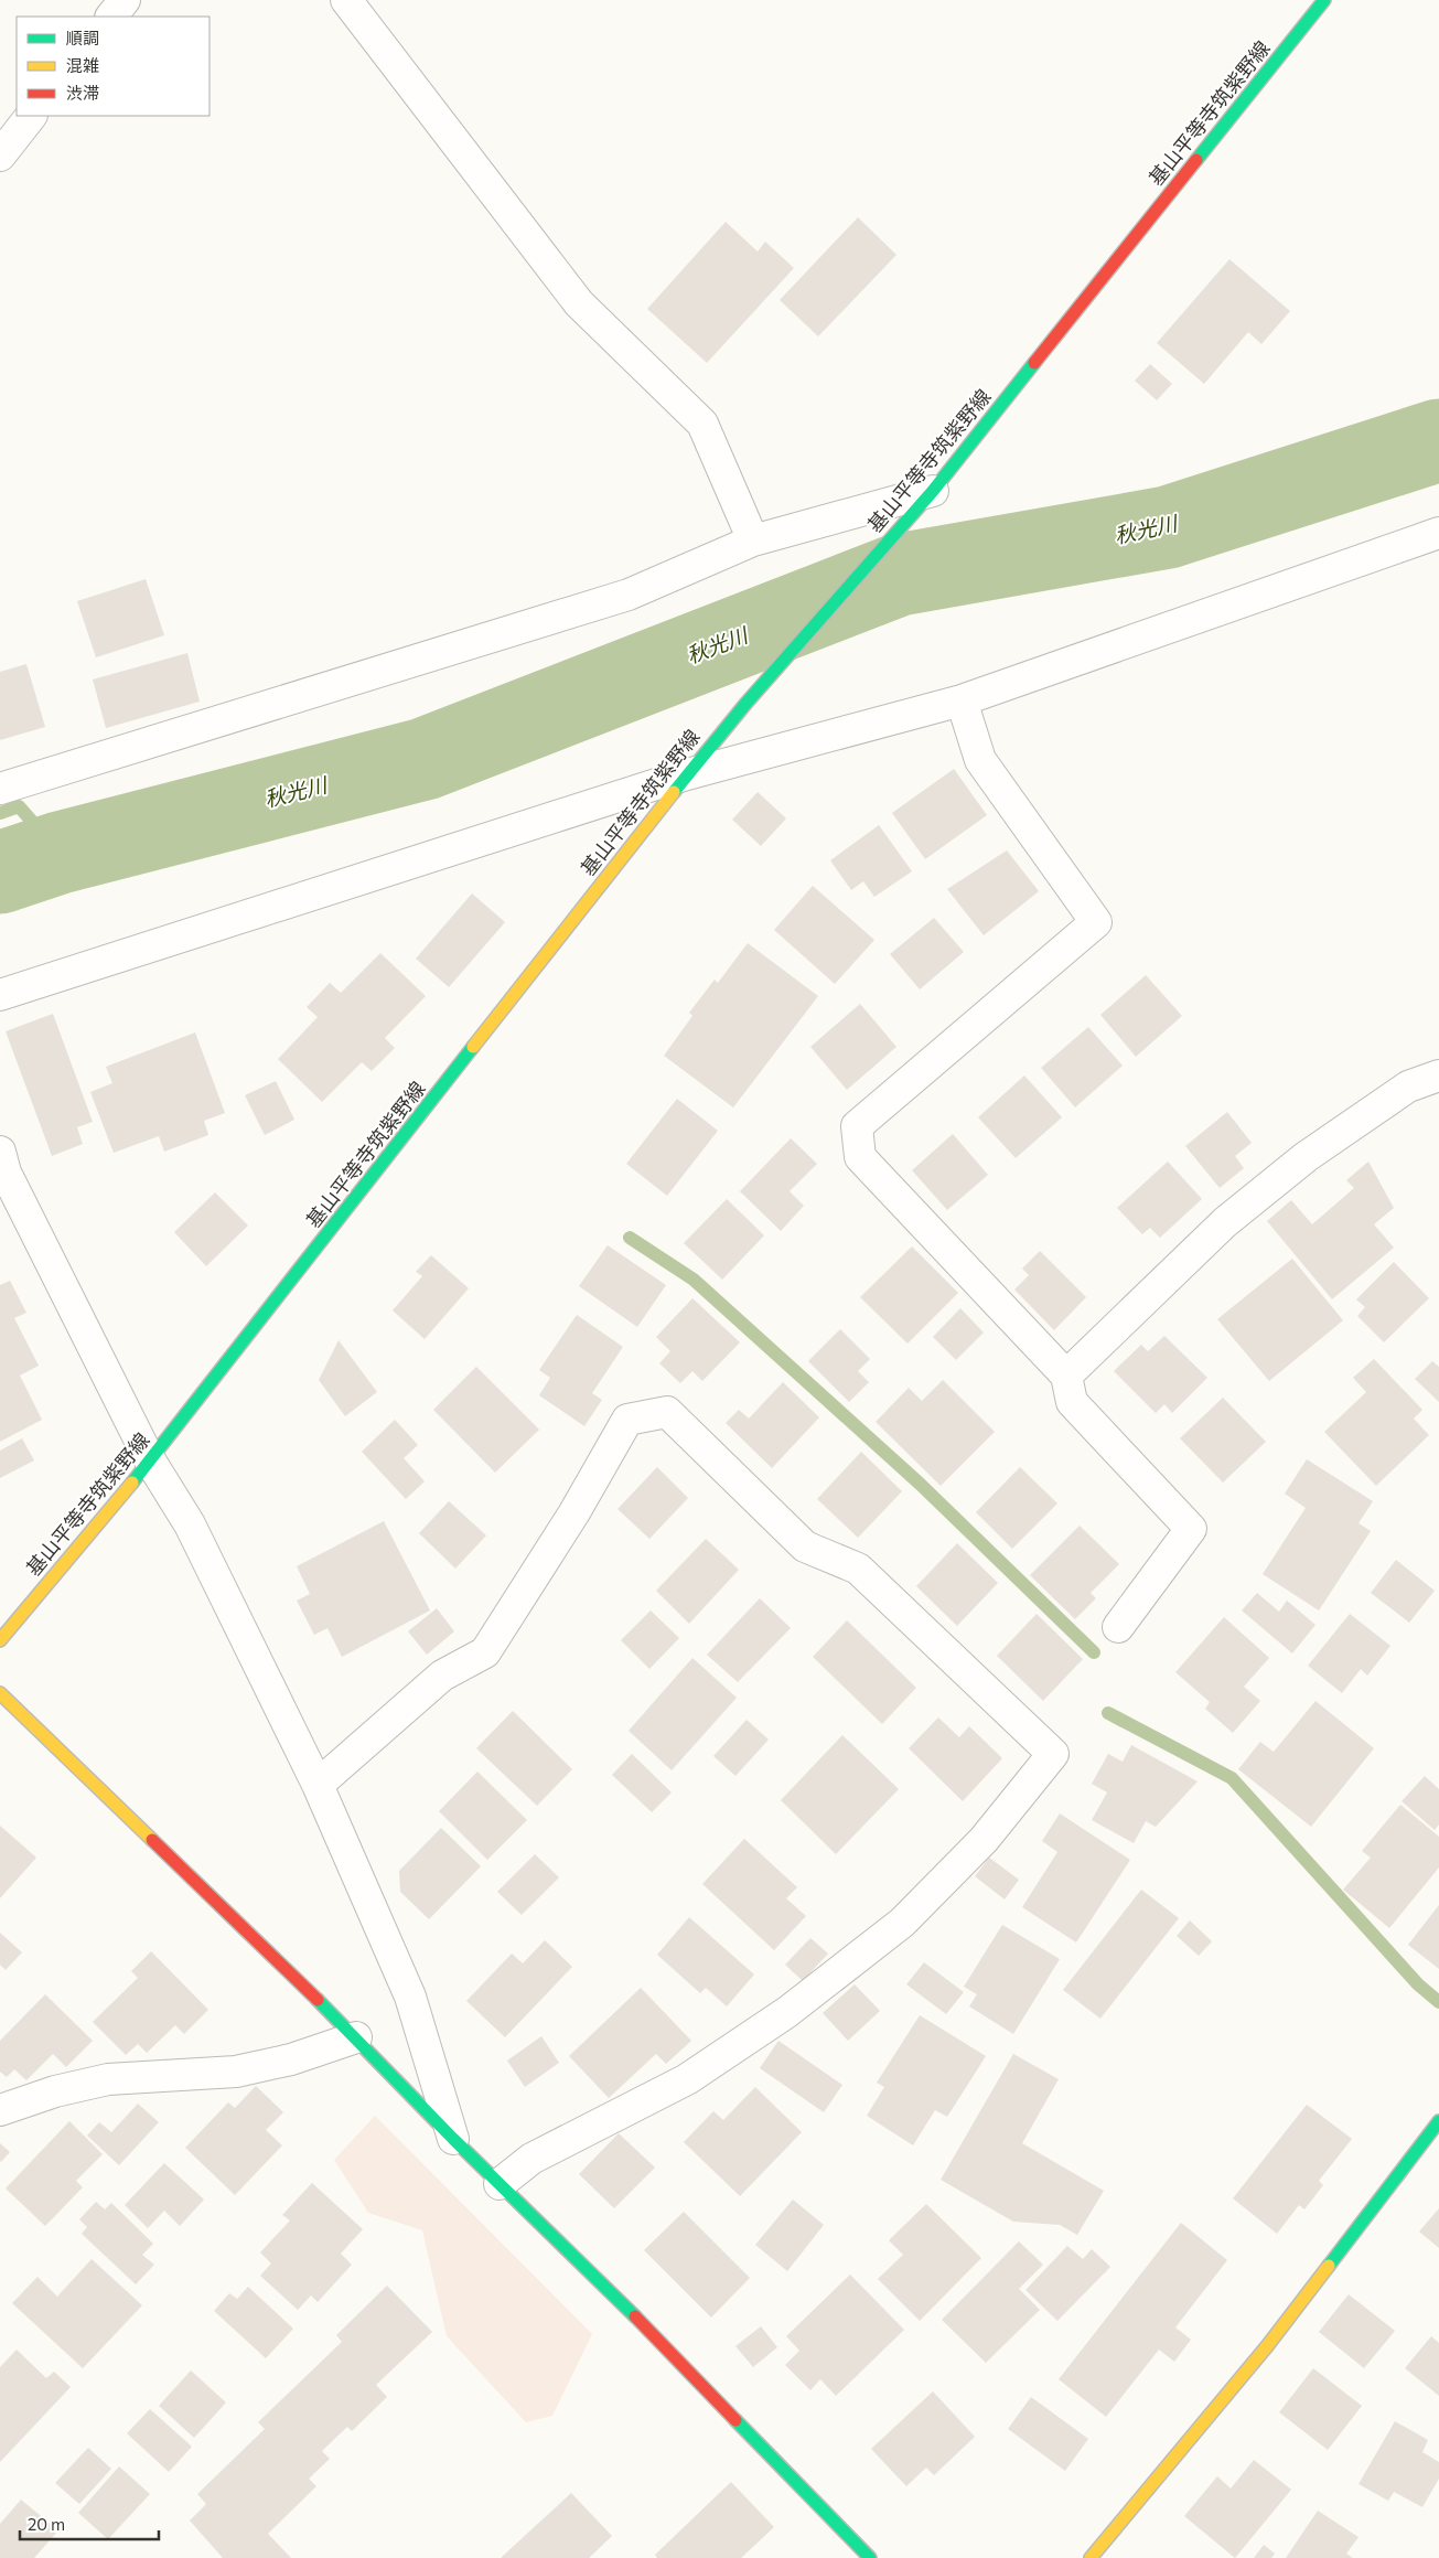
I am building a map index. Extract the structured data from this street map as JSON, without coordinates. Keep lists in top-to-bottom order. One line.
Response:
{"streets":{"main road":["基山平等寺筑紫野線"]},"water":["秋光川"],"legend":["順調","混雑","渋滞"],"scale_bar":"20 m"}
